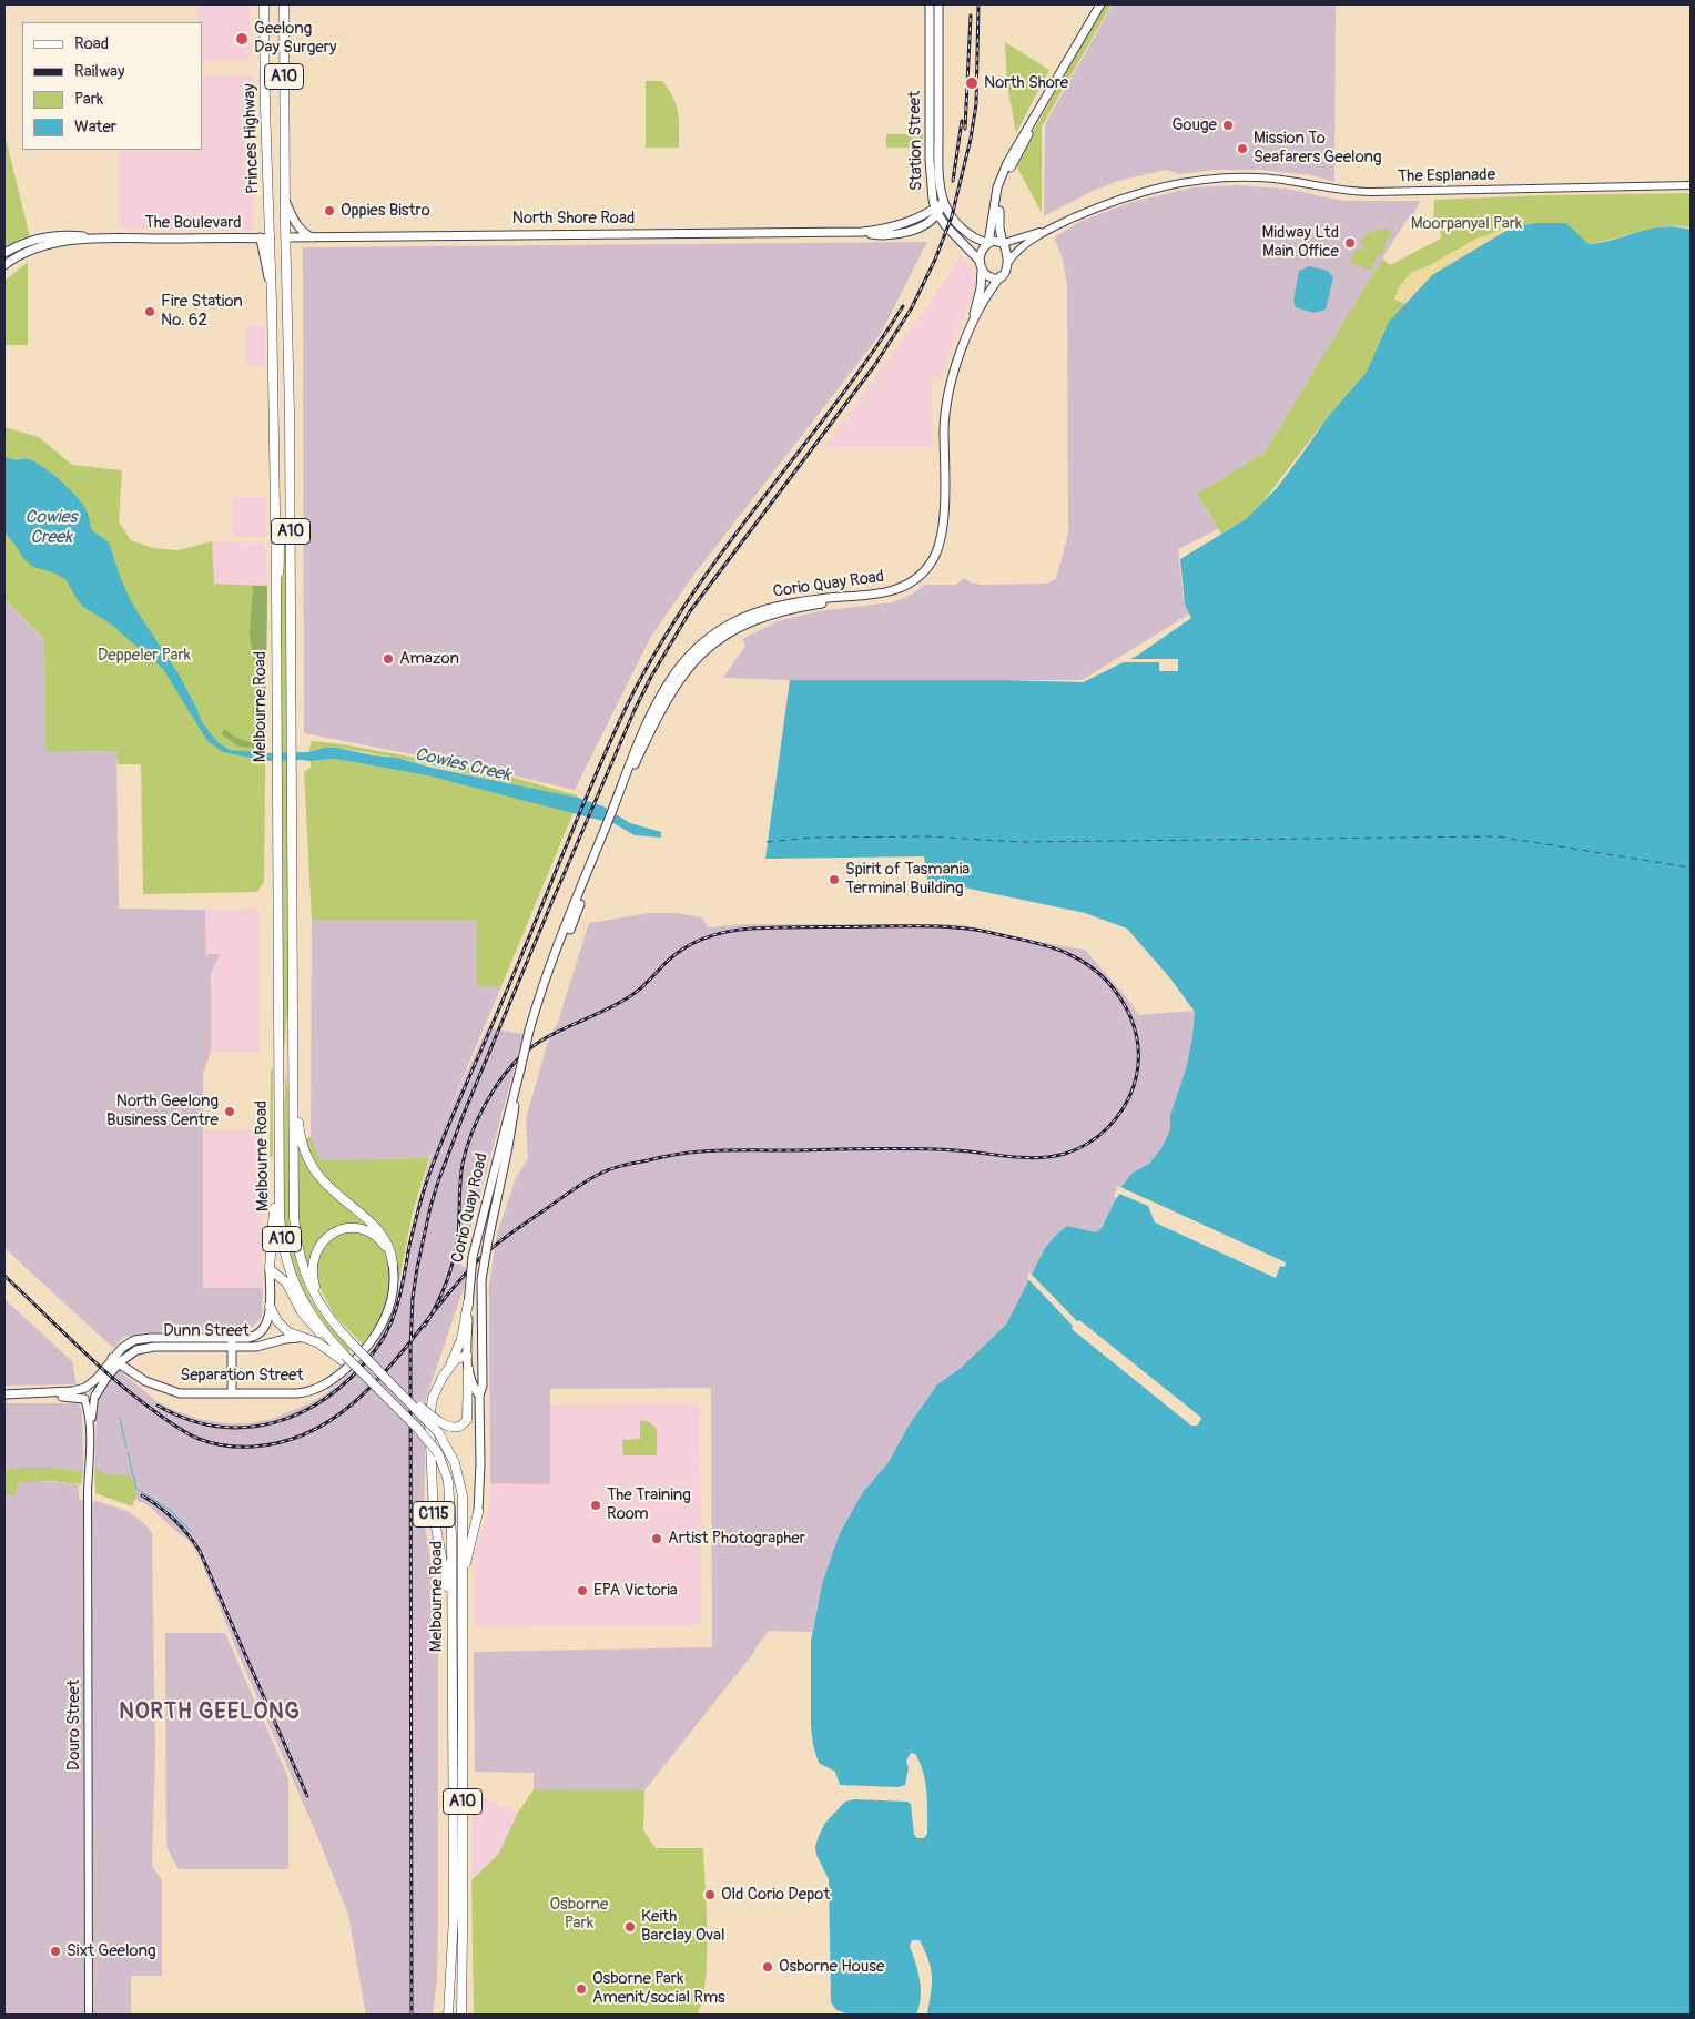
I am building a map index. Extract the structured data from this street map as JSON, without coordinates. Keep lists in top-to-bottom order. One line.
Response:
{"streets":{"highway":["A10","Princes Highway","The Boulevard","Melbourne Road","C115"],"main road":["Station Street","North Shore Road","Corio Quay Road","Dunn Street","Separation Street"],"street":["The Esplanade","Douro Street"]},"crossings":[["Princes Highway","North Shore Road"],["Princes Highway","The Boulevard"],["Princes Highway","Melbourne Road"],["Station Street","The Esplanade"],["Station Street","North Shore Road"],["Station Street","Corio Quay Road"],["Station Street","C115"],["The Esplanade","Corio Quay Road"],["The Esplanade","C115"],["North Shore Road","The Boulevard"],["North Shore Road","Melbourne Road"],["The Boulevard","Melbourne Road"],["Corio Quay Road","C115"],["Melbourne Road","C115"],["Dunn Street","Separation Street"]],"districts":["NORTH GEELONG"],"water":["Cowies Creek"],"parks":["Moorpanyal Park","Deppeler Park","Osborne Park"],"places":["Geelong Day Surgery","North Shore","Gouge","Mission To Seafarers Geelong","Oppies Bistro","Midway Ltd Main Office","Fire Station No. 62","Amazon","Spirit of Tasmania Terminal Building","North Geelong Business Centre","The Training Room","Artist Photographer","EPA Victoria","Old Corio Depot","Keith Barclay Oval","Sixt Geelong","Osborne House","Osborne Park Amenit/social Rms"],"legend":["Road","Railway","Park","Water"]}
